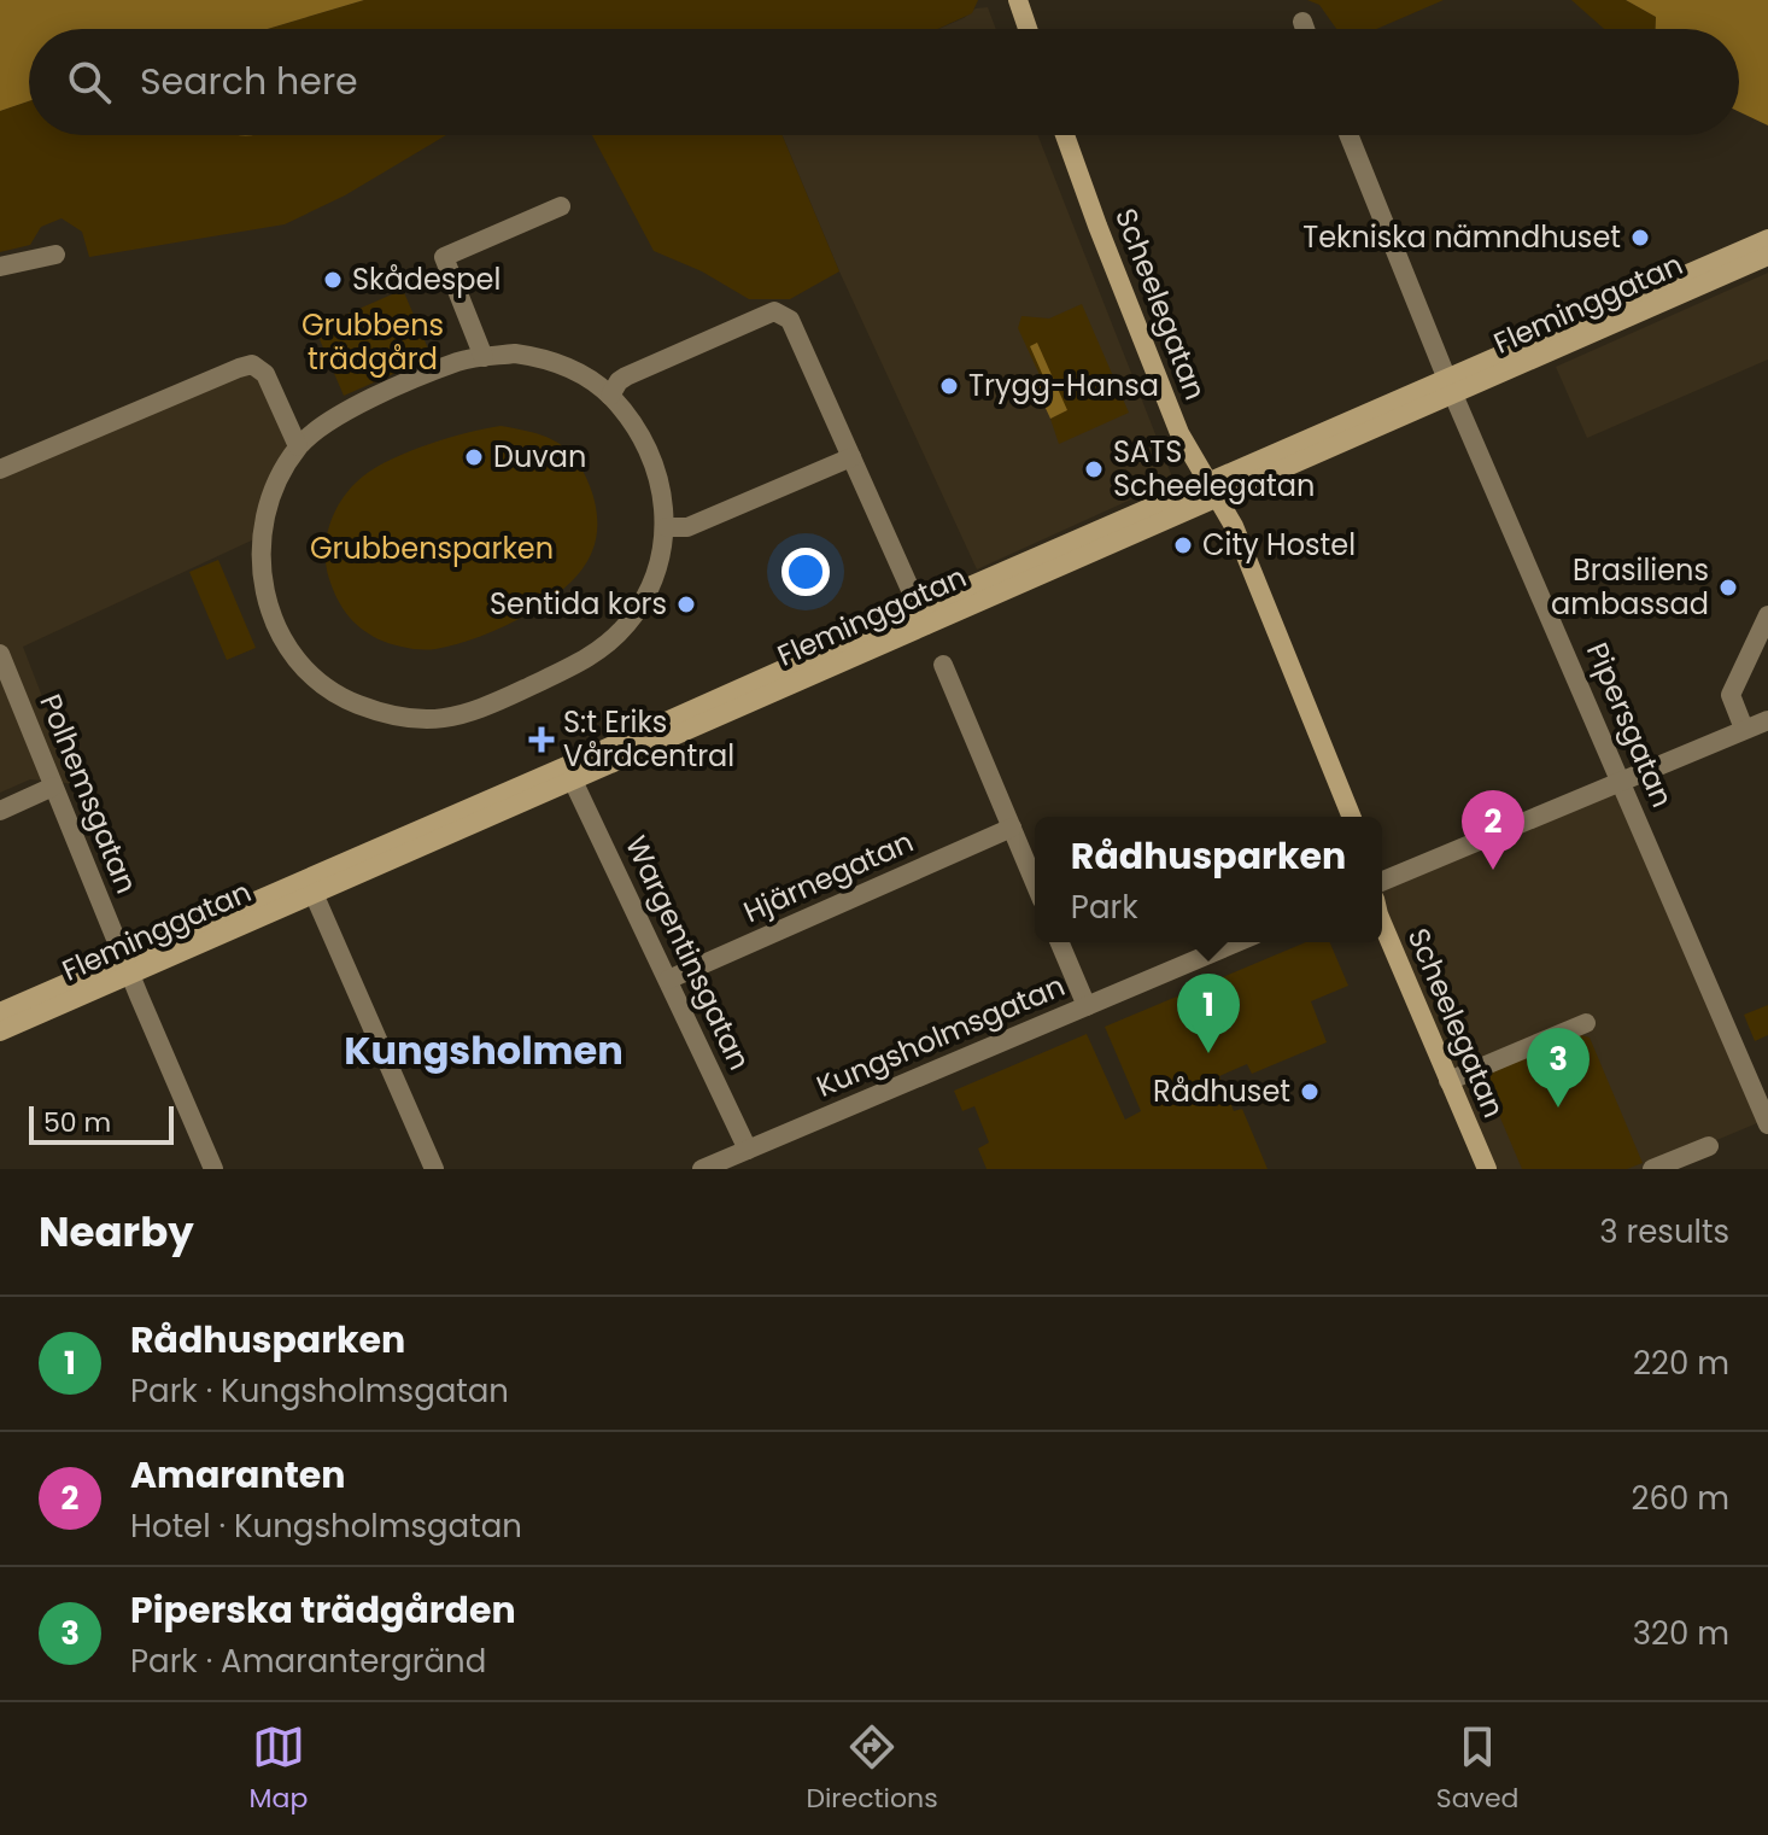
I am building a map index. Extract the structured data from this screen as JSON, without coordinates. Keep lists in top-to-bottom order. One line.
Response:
{"streets":{"street":["Scheelegatan","Fleminggatan","Pipersgatan","Polhemsgatan","Hjärnegatan","Wargentinsgatan","Kungsholmsgatan"]},"crossings":[["Scheelegatan","Fleminggatan"],["Fleminggatan","Pipersgatan"],["Fleminggatan","Polhemsgatan"],["Fleminggatan","Wargentinsgatan"],["Hjärnegatan","Wargentinsgatan"],["Wargentinsgatan","Kungsholmsgatan"]],"districts":["Kungsholmen"],"parks":["Grubbens trädgård","Grubbensparken"],"places":{"other":["Tekniska nämndhuset","Skådespel","Trygg-Hansa","Duvan","SATS Scheelegatan","City Hostel","Brasiliens ambassad","Sentida kors","Rådhuset"],"health":["S:t Eriks Vårdcentral"]},"scale_bar":"50 m","page":{"search":"Search here","pins":["2","1","3"],"popup":["Rådhusparken","Park"],"scale":"50 m","heading":["Nearby","3 results"],"list":[{"mark":"1","name":"Rådhusparken","note":"Park · Kungsholmsgatan","value":"220 m"},{"mark":"2","name":"Amaranten","note":"Hotel · Kungsholmsgatan","value":"260 m"},{"mark":"3","name":"Piperska trädgården","note":"Park · Amarantergränd","value":"320 m"}],"nav":["Map","Directions","Saved"]}}
